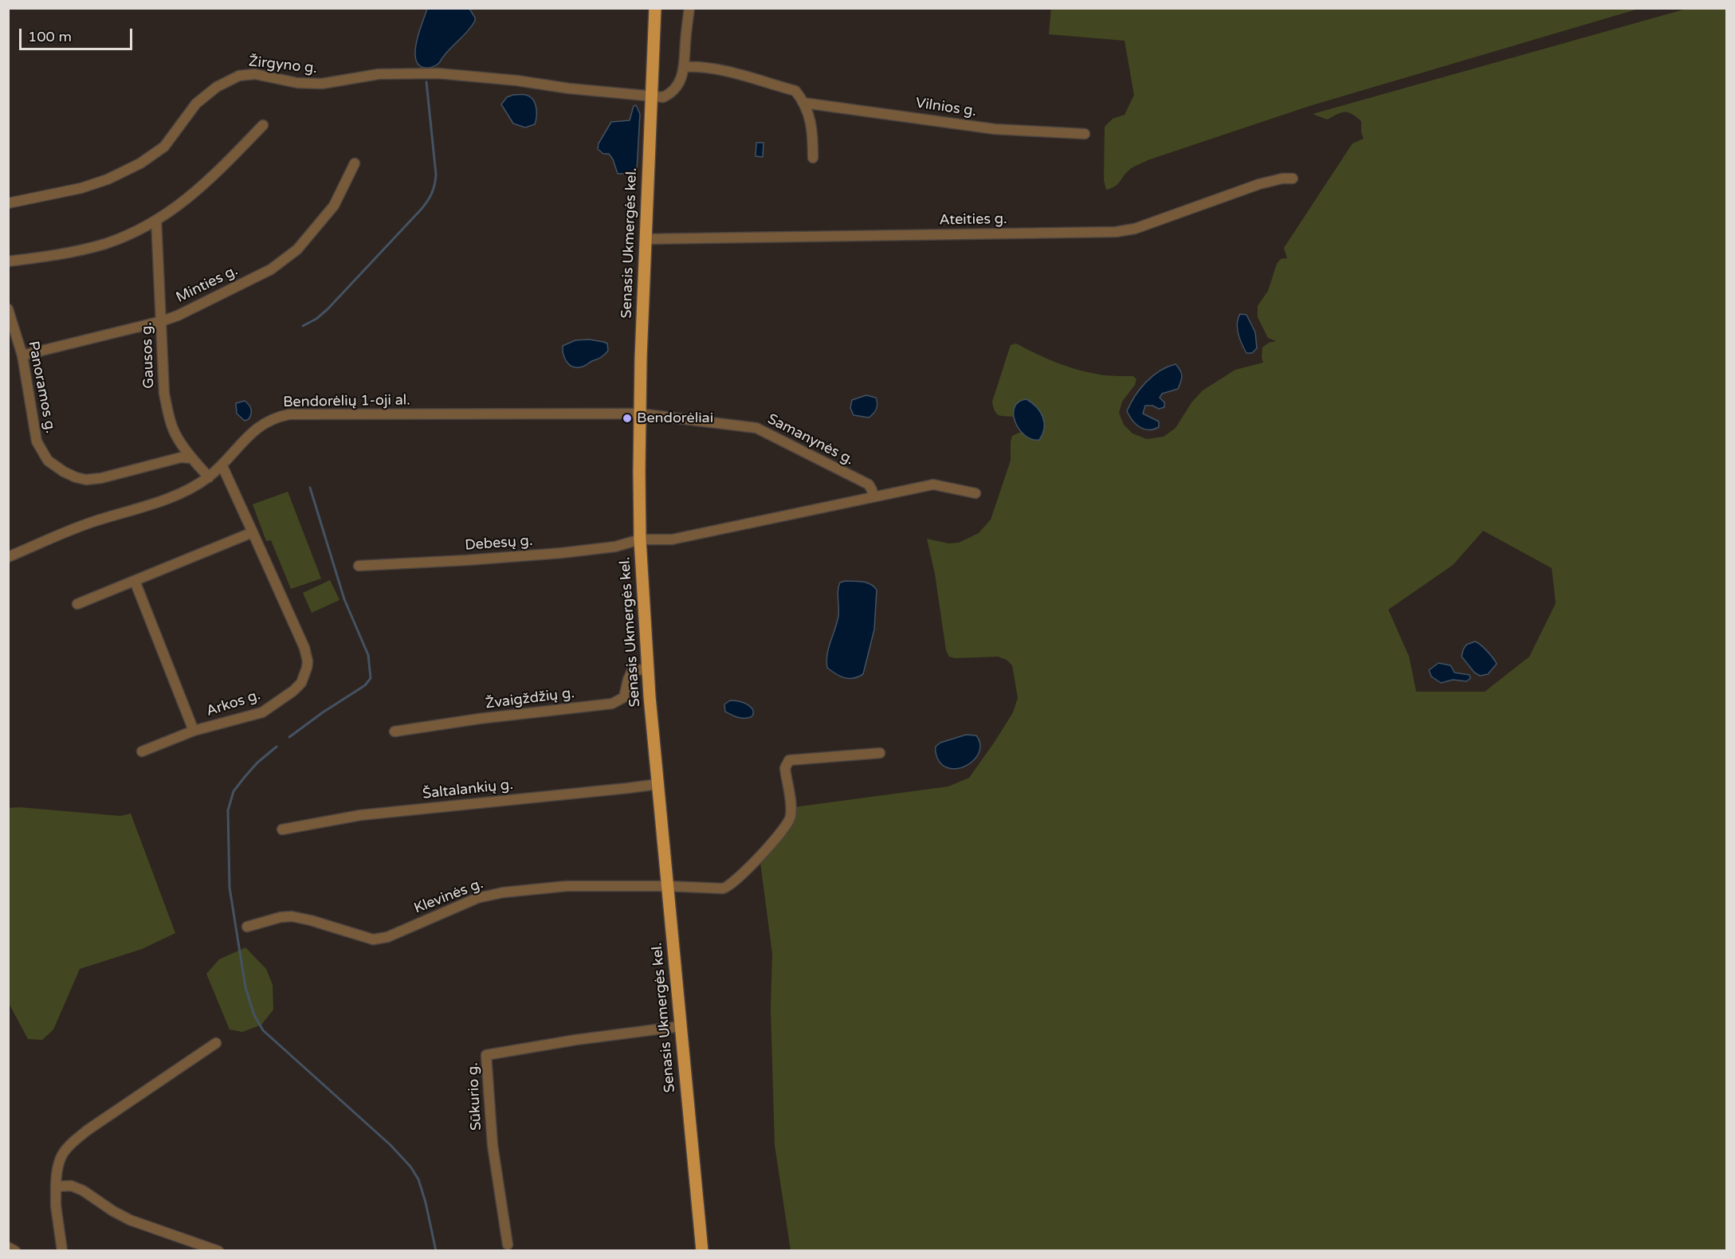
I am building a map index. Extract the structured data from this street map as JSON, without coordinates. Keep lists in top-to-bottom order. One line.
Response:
{"streets":{"main road":["Senasis Ukmergės kel."],"street":["Žirgyno g.","Vilnios g.","Ateities g.","Minties g.","Gausos g.","Panoramos g.","Bendorėlių 1-oji al.","Samanynės g.","Debesų g.","Žvaigždžių g.","Arkos g.","Šaltalankių g.","Klevinės g.","Sūkurio g."]},"crossings":[["Žirgyno g.","Senasis Ukmergės kel."],["Ateities g.","Senasis Ukmergės kel."],["Senasis Ukmergės kel.","Bendorėlių 1-oji al."],["Senasis Ukmergės kel.","Samanynės g."],["Senasis Ukmergės kel.","Debesų g."],["Senasis Ukmergės kel.","Žvaigždžių g."],["Senasis Ukmergės kel.","Šaltalankių g."],["Senasis Ukmergės kel.","Klevinės g."],["Senasis Ukmergės kel.","Sūkurio g."],["Minties g.","Gausos g."],["Minties g.","Panoramos g."],["Gausos g.","Panoramos g."],["Gausos g.","Bendorėlių 1-oji al."],["Bendorėlių 1-oji al.","Samanynės g."],["Bendorėlių 1-oji al.","Arkos g."]],"places":["Bendorėliai"],"scale_bar":"100 m"}
